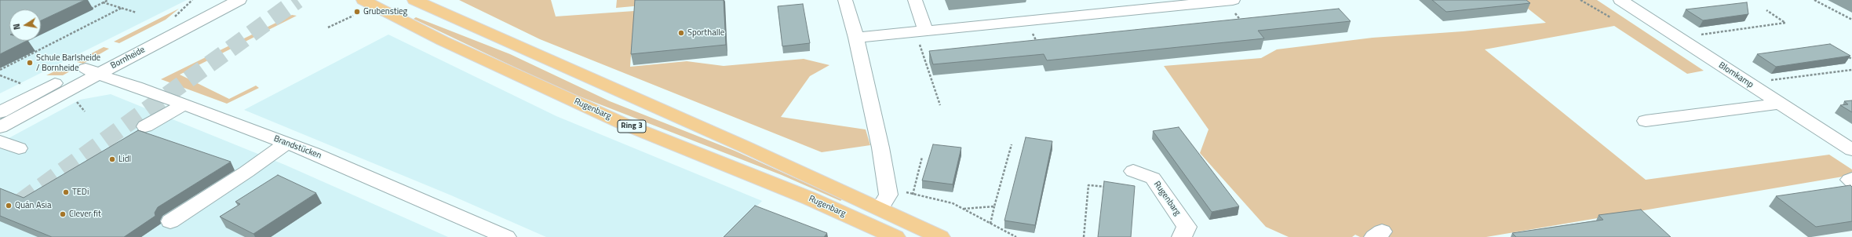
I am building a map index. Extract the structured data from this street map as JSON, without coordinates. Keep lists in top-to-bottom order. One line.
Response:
{"streets":{"main road":["Rugenbarg","Ring 3"],"street":["Bornheide","Blomkamp","Brandstücken"]},"crossings":[["Bornheide","Brandstücken"]],"places":["Grubenstieg","Sporthalle","Schule Barlsheide / Bornheide","Lidl","TEDi","Quán Asia","Clever fit"],"north":"left"}
